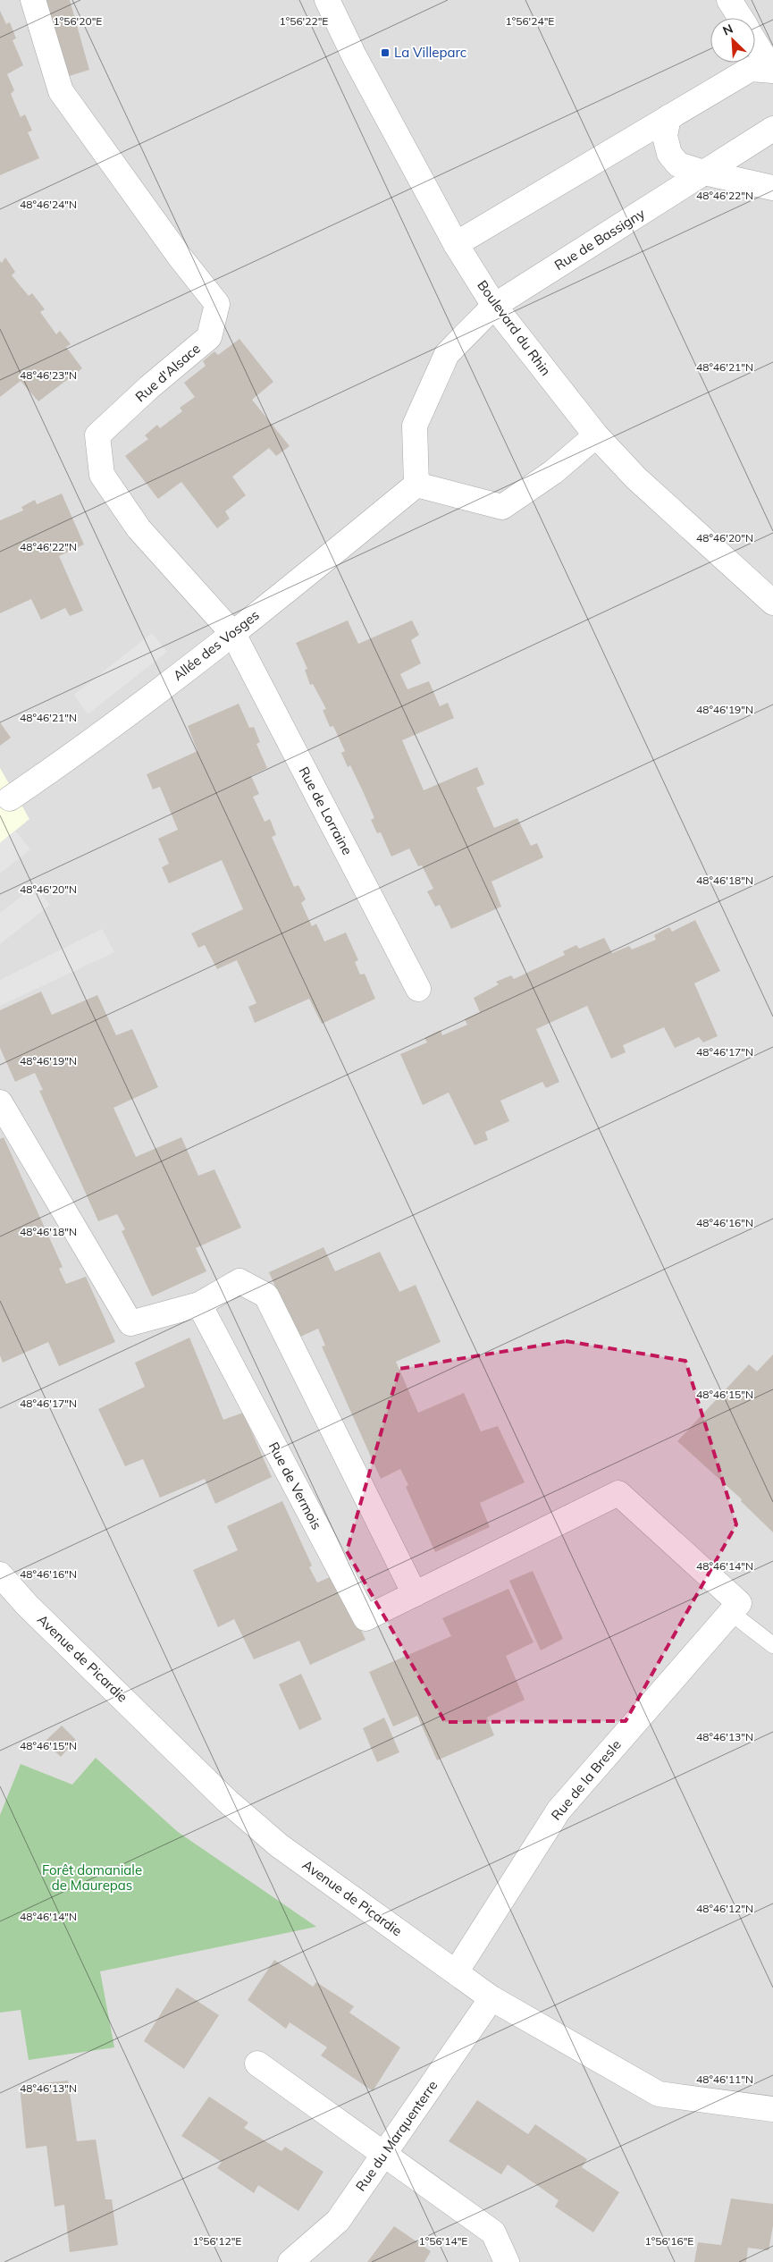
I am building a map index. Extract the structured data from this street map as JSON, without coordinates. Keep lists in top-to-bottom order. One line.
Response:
{"streets":{"street":["Rue de Bassigny","Boulevard du Rhin","Rue d'Alsace","Allée des Vosges","Rue de Lorraine","Rue de Vermois","Avenue de Picardie","Rue de la Bresle","Rue du Marquenterre"]},"crossings":[["Rue de Bassigny","Boulevard du Rhin"],["Rue de Bassigny","Allée des Vosges"],["Rue d'Alsace","Allée des Vosges"],["Rue d'Alsace","Rue de Lorraine"],["Allée des Vosges","Rue de Lorraine"],["Rue de Vermois","Rue de la Bresle"],["Avenue de Picardie","Rue de la Bresle"],["Avenue de Picardie","Rue du Marquenterre"]],"parks":["Forêt domaniale de Maurepas"],"places":{"transit":["La Villeparc"]},"north":"top left","coordinates":["1°56'22\"E","1°56'24\"E","1°56'20\"E","48°46'22\"N","48°46'24\"N","48°46'21\"N","48°46'23\"N","48°46'20\"N","48°46'19\"N","48°46'18\"N","48°46'17\"N","48°46'16\"N","48°46'15\"N","48°46'14\"N","48°46'13\"N","48°46'12\"N","48°46'11\"N","1°56'12\"E","1°56'14\"E","1°56'16\"E"]}
